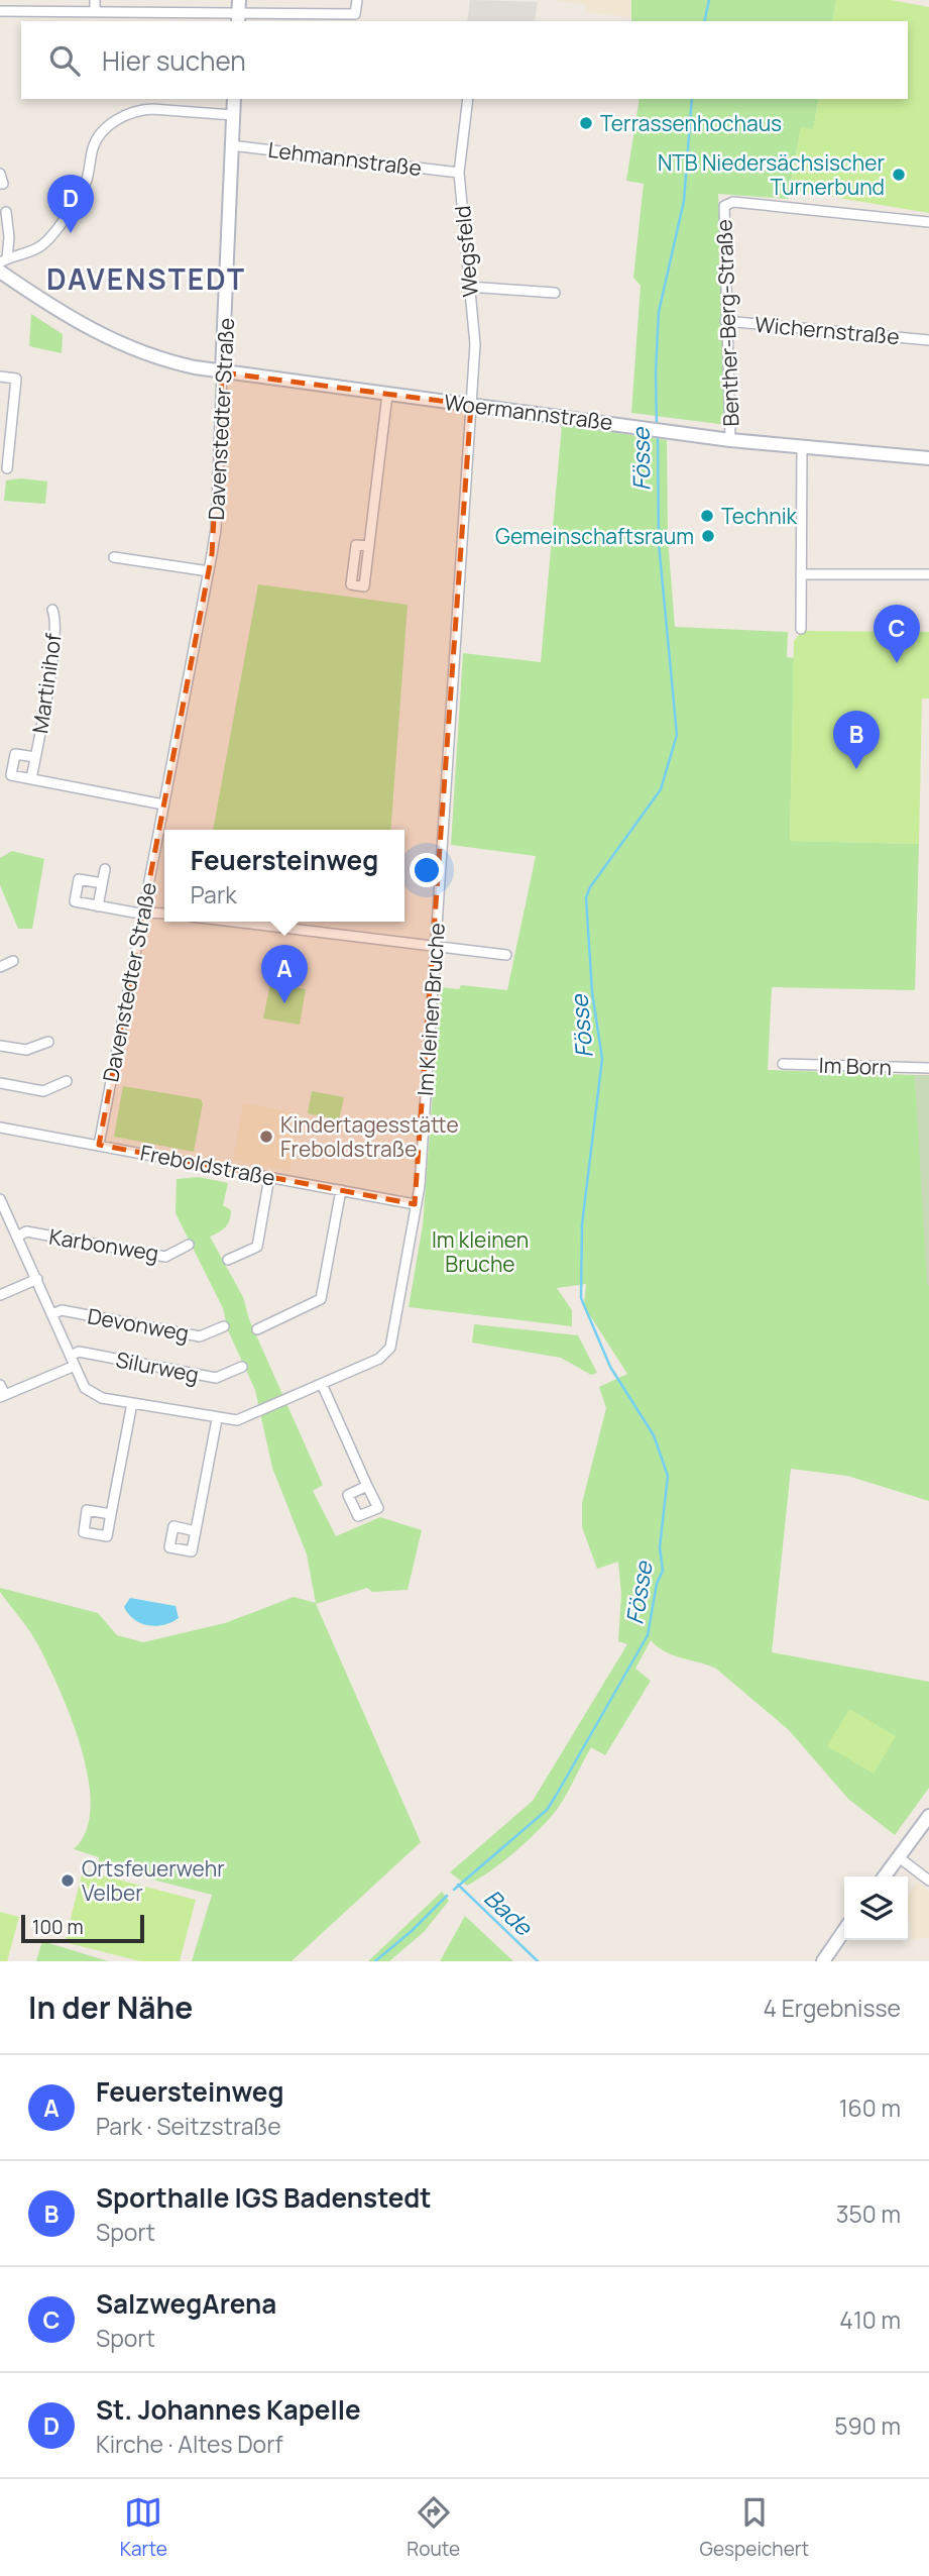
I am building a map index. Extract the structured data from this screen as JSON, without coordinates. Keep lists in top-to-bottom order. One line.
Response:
{"streets":{"street":["Lehmannstraße","Wegsfeld","Benther-Berg-Straße","Wichernstraße","Woermannstraße","Davenstedter Straße","Martinihof","Im Kleinen Bruche","Im Born","Freboldstraße","Karbonweg","Devonweg","Silurweg"]},"crossings":[["Lehmannstraße","Wegsfeld"],["Lehmannstraße","Davenstedter Straße"],["Wegsfeld","Woermannstraße"],["Wegsfeld","Im Kleinen Bruche"],["Benther-Berg-Straße","Wichernstraße"],["Benther-Berg-Straße","Woermannstraße"],["Woermannstraße","Davenstedter Straße"],["Woermannstraße","Im Kleinen Bruche"],["Davenstedter Straße","Freboldstraße"],["Im Kleinen Bruche","Freboldstraße"],["Im Kleinen Bruche","Karbonweg"],["Im Kleinen Bruche","Devonweg"],["Im Kleinen Bruche","Silurweg"]],"districts":["DAVENSTEDT"],"water":["Fösse","Bade"],"parks":["Im kleinen Bruche"],"places":["Terrassenhochaus","NTB Niedersächsischer Turnerbund","Technik","Gemeinschaftsraum","Kindertagesstätte Freboldstraße","Ortsfeuerwehr Velber"],"scale_bar":"100 m","page":{"search":"Hier suchen","pins":["D","C","B","A"],"popup":["Feuersteinweg","Park"],"scale":"100 m","heading":["In der Nähe","4 Ergebnisse"],"list":[{"mark":"A","name":"Feuersteinweg","note":"Park · Seitzstraße","value":"160 m"},{"mark":"B","name":"Sporthalle IGS Badenstedt","note":"Sport","value":"350 m"},{"mark":"C","name":"SalzwegArena","note":"Sport","value":"410 m"},{"mark":"D","name":"St. Johannes Kapelle","note":"Kirche · Altes Dorf","value":"590 m"}],"nav":["Karte","Route","Gespeichert"]}}
